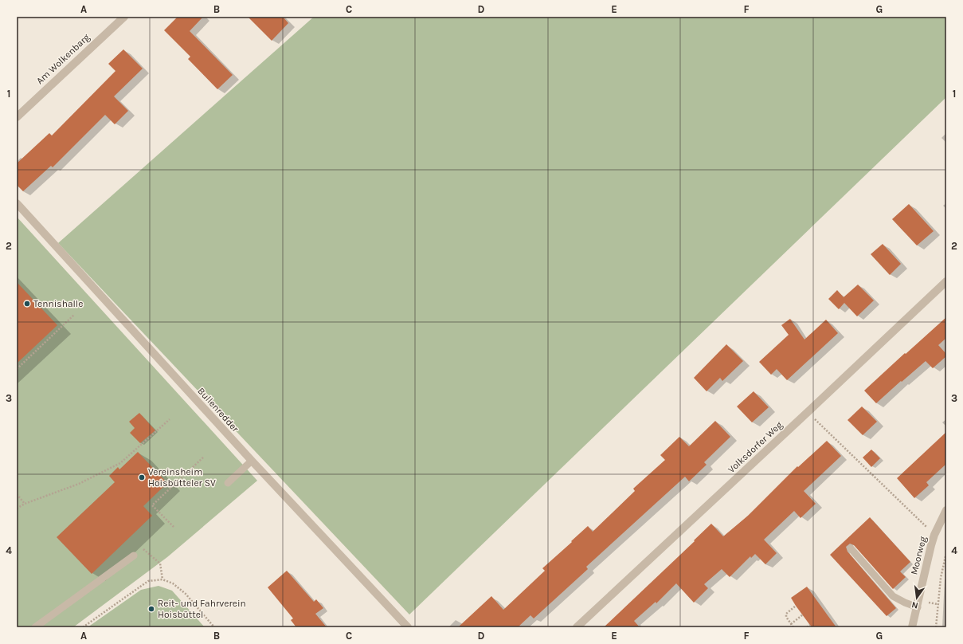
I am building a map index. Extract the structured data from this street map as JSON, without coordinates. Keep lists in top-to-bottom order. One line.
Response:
{"streets":{"street":["Am Wolkenbarg","Bullenredder","Volksdorfer Weg","Moorweg"]},"places":["Tennishalle","Vereinsheim Hoisbütteler SV","Reit- und Fahrverein Hoisbüttel"],"north":"bottom","grid":{"columns":["A","B","C","D","E","F","G"],"rows":["1","2","3","4"]}}
